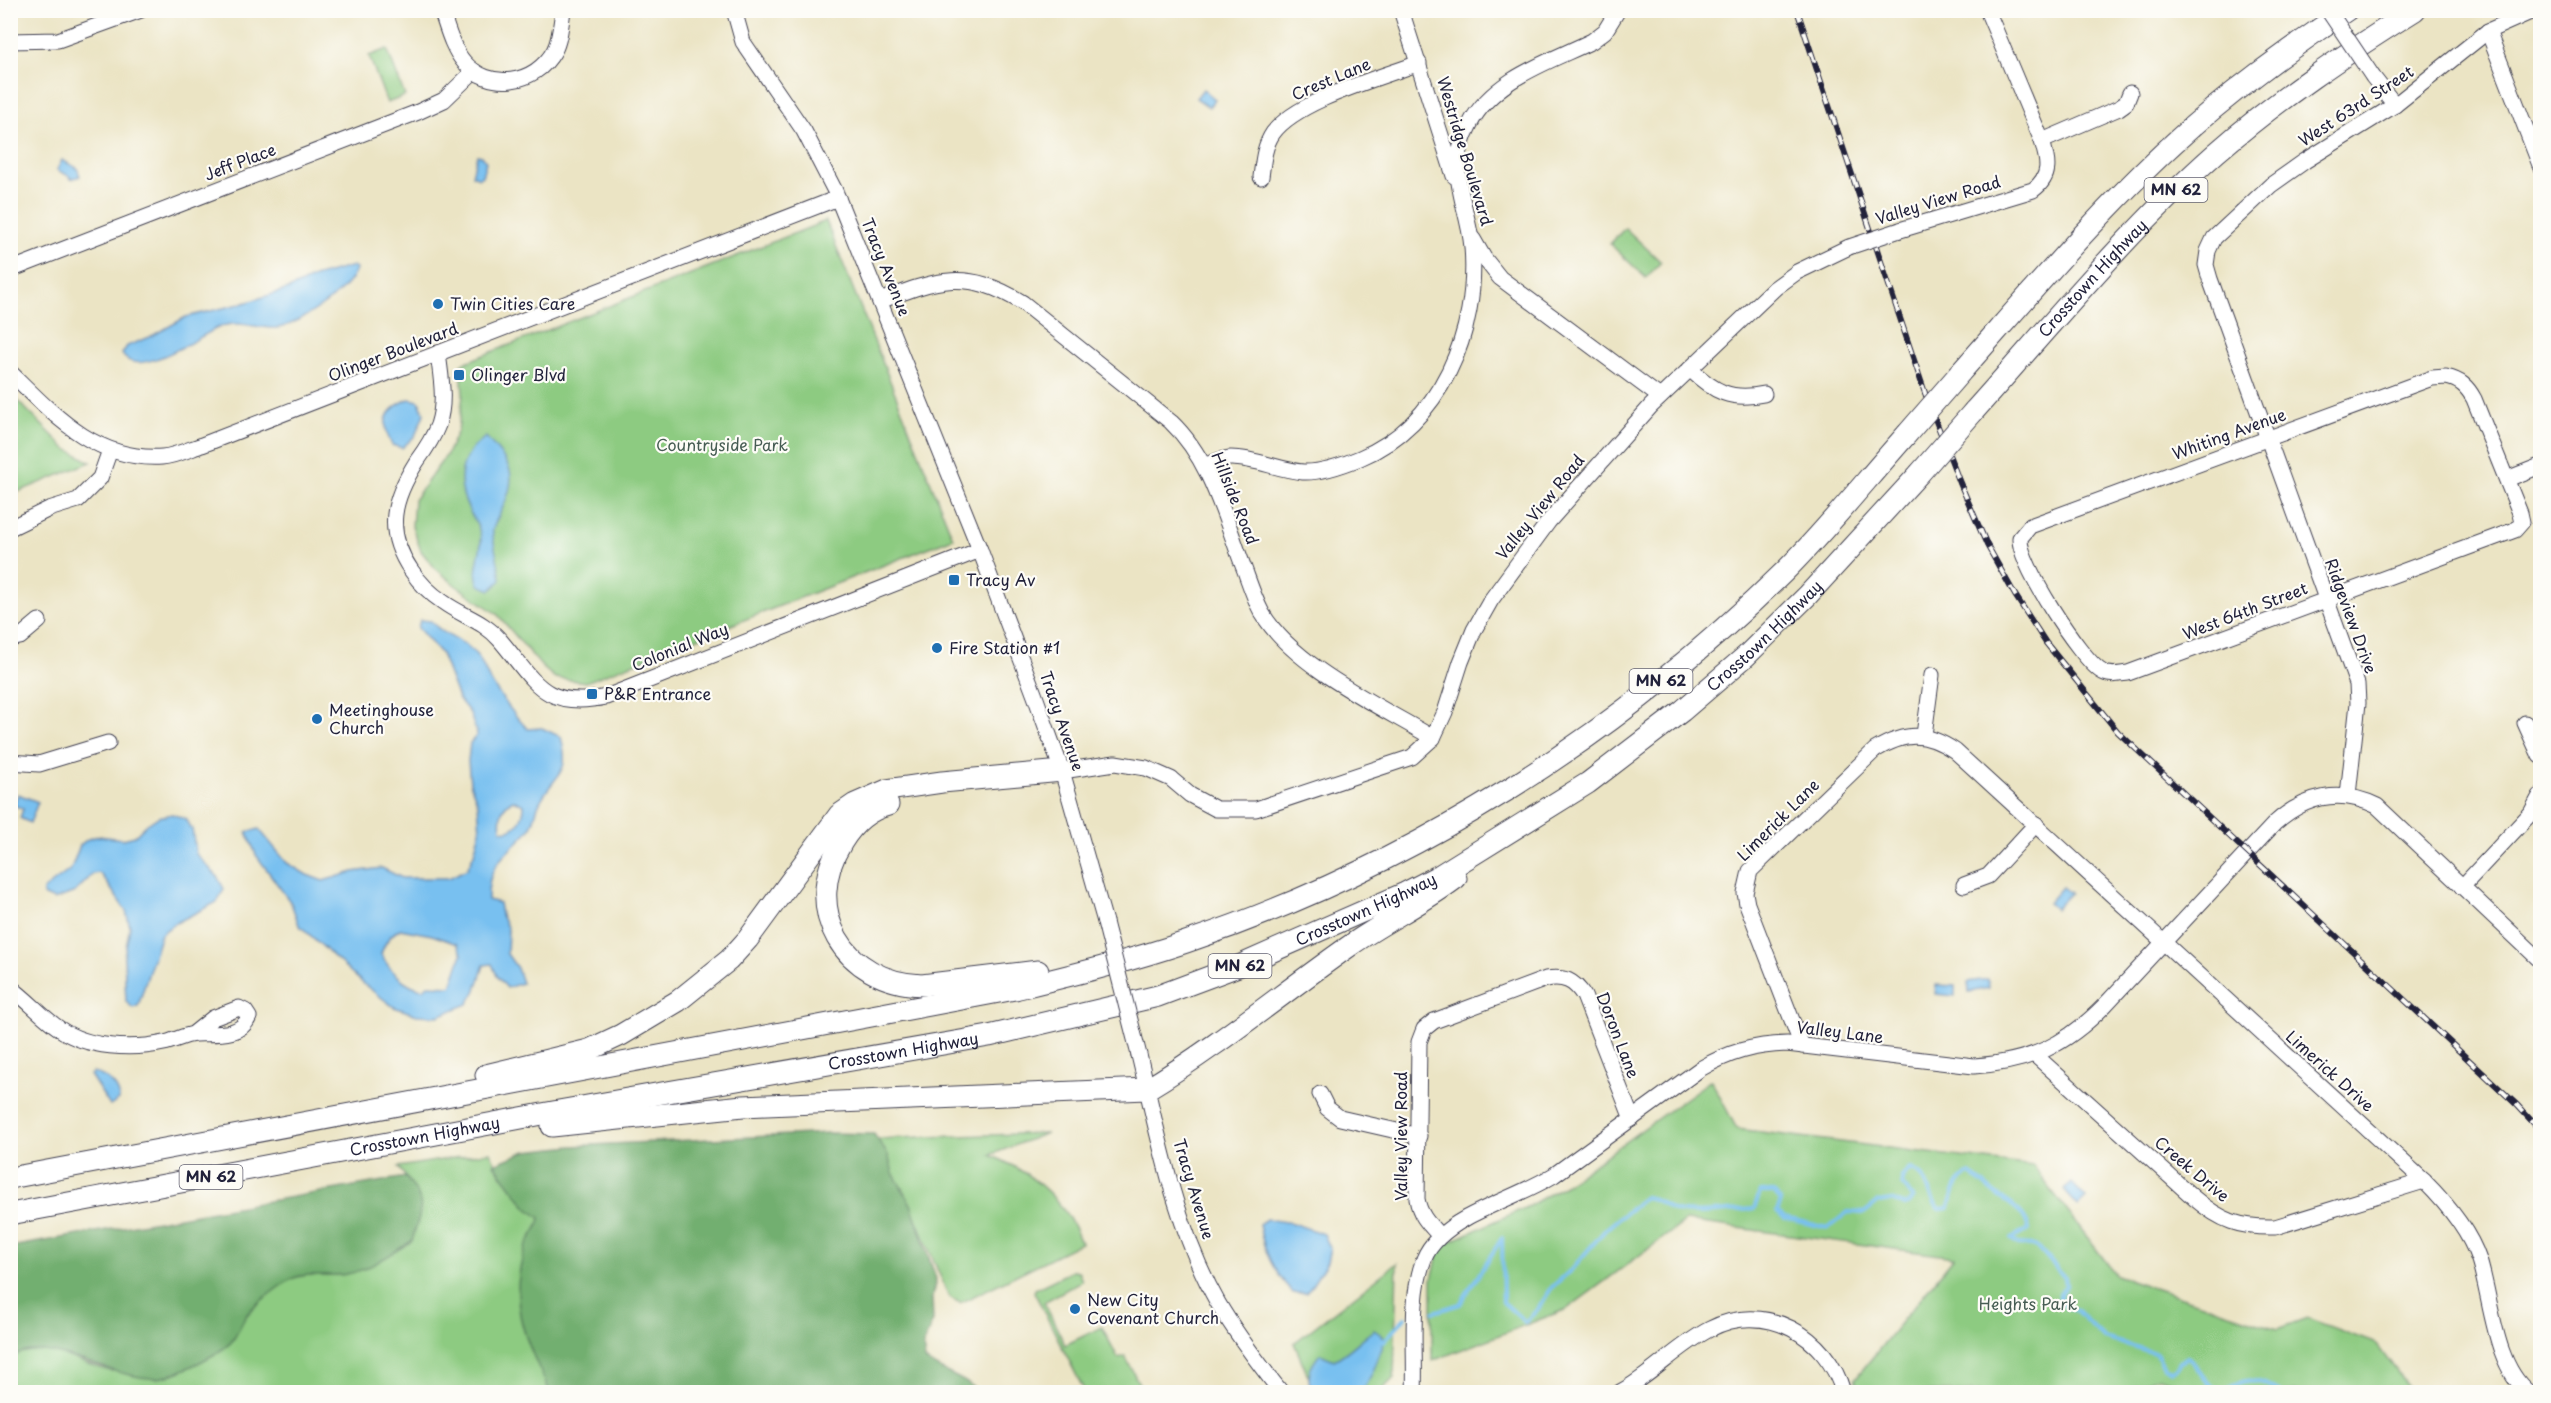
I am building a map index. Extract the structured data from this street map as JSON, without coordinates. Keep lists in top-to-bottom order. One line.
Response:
{"streets":{"highway":["MN 62","Crosstown Highway"],"street":["Crest Lane","West 63rd Street","Westridge Boulevard","Jeff Place","Valley View Road","Tracy Avenue","Olinger Boulevard","Whiting Avenue","Hillside Road","West 64th Street","Ridgeview Drive","Colonial Way","Limerick Lane","Valley Lane","Doron Lane","Limerick Drive","Creek Drive"]},"crossings":[["Crest Lane","Westridge Boulevard"],["West 63rd Street","Ridgeview Drive"],["Westridge Boulevard","Valley View Road"],["Valley View Road","Tracy Avenue"],["Valley View Road","Hillside Road"],["Valley View Road","Valley Lane"],["Valley View Road","Doron Lane"],["Tracy Avenue","Olinger Boulevard"],["Tracy Avenue","Hillside Road"],["Tracy Avenue","Colonial Way"],["Olinger Boulevard","Colonial Way"],["Whiting Avenue","West 64th Street"],["Whiting Avenue","Ridgeview Drive"],["West 64th Street","Ridgeview Drive"],["Ridgeview Drive","Valley Lane"],["Limerick Lane","Valley Lane"],["Limerick Lane","Limerick Drive"],["Valley Lane","Doron Lane"],["Valley Lane","Limerick Drive"],["Valley Lane","Creek Drive"],["Limerick Drive","Creek Drive"]],"parks":["Countryside Park","Heights Park"],"places":{"other":["Twin Cities Care","Fire Station #1","Meetinghouse Church","New City Covenant Church"],"transit":["Olinger Blvd","Tracy Av","P&R Entrance"]}}
